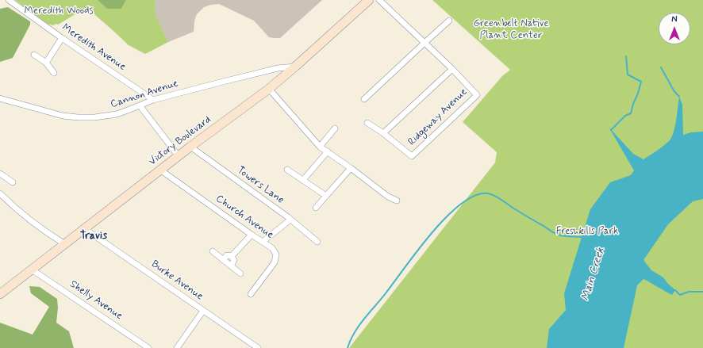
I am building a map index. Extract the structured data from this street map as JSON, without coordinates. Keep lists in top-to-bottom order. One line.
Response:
{"streets":{"main road":["Victory Boulevard"],"street":["Meredith Avenue","Cannon Avenue","Ridgeway Avenue","Towers Lane","Church Avenue","Burke Avenue","Shelly Avenue"]},"crossings":[["Meredith Avenue","Cannon Avenue"],["Cannon Avenue","Victory Boulevard"],["Victory Boulevard","Towers Lane"],["Victory Boulevard","Church Avenue"],["Victory Boulevard","Burke Avenue"],["Victory Boulevard","Shelly Avenue"]],"districts":["Travis"],"water":["Main Creek"],"parks":["Meredith Woods","Greenbelt Native Plant Center","Freshkills Park"],"north":"top"}
